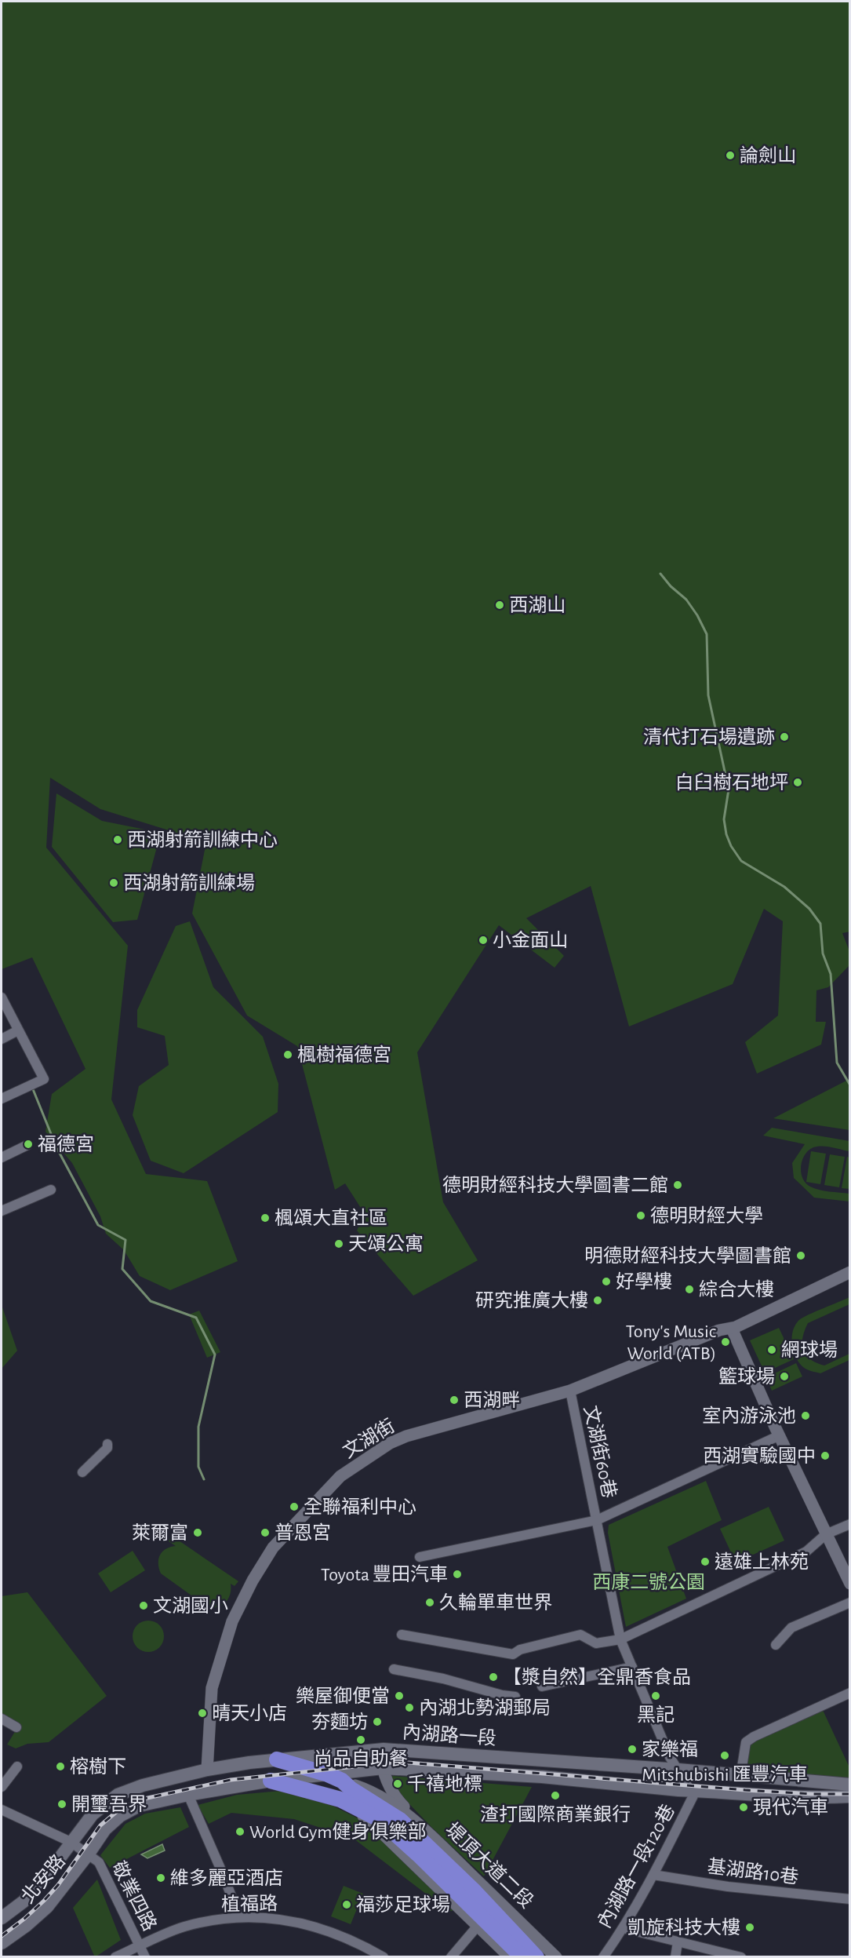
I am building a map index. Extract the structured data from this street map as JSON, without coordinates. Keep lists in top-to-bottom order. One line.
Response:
{"streets":{"highway":["堤頂大道二段"],"main road":["內湖路一段","北安路"],"street":["文湖街","文湖街60巷","內湖路一段120巷","基湖路10巷","敬業四路","植福路"]},"crossings":[["文湖街","文湖街60巷"],["文湖街","內湖路一段"],["文湖街60巷","內湖路一段"],["文湖街60巷","內湖路一段120巷"],["內湖路一段","堤頂大道二段"],["內湖路一段","內湖路一段120巷"],["內湖路一段","北安路"],["內湖路一段","敬業四路"],["內湖路一段120巷","基湖路10巷"],["北安路","敬業四路"],["敬業四路","植福路"]],"parks":["西康二號公園"],"places":["論劍山","西湖山","清代打石場遺跡","白臼樹石地坪","西湖射箭訓練中心","西湖射箭訓練場","小金面山","楓樹福德宮","福德宮","德明財經科技大學圖書二館","德明財經大學","楓頌大直社區","天頌公寓","明德財經科技大學圖書館","好學樓","綜合大樓","研究推廣大樓","Tony's Music World (ATB)","網球場","籃球場","西湖畔","室內游泳池","西湖實驗國中","全聯福利中心","萊爾富","普恩宮","遠雄上林苑","Toyota 豐田汽車","久輪單車世界","文湖國小","【漿自然】全鼎香食品","樂屋御便當","黑記","內湖北勢湖郵局","晴天小店","夯麵坊","尚品自助餐","家樂福","Mitshubishi 匯豐汽車","榕樹下","千禧地標","渣打國際商業銀行","開璽吾界","現代汽車","World Gym健身俱樂部","維多麗亞酒店","福莎足球場","凱旋科技大樓"]}
